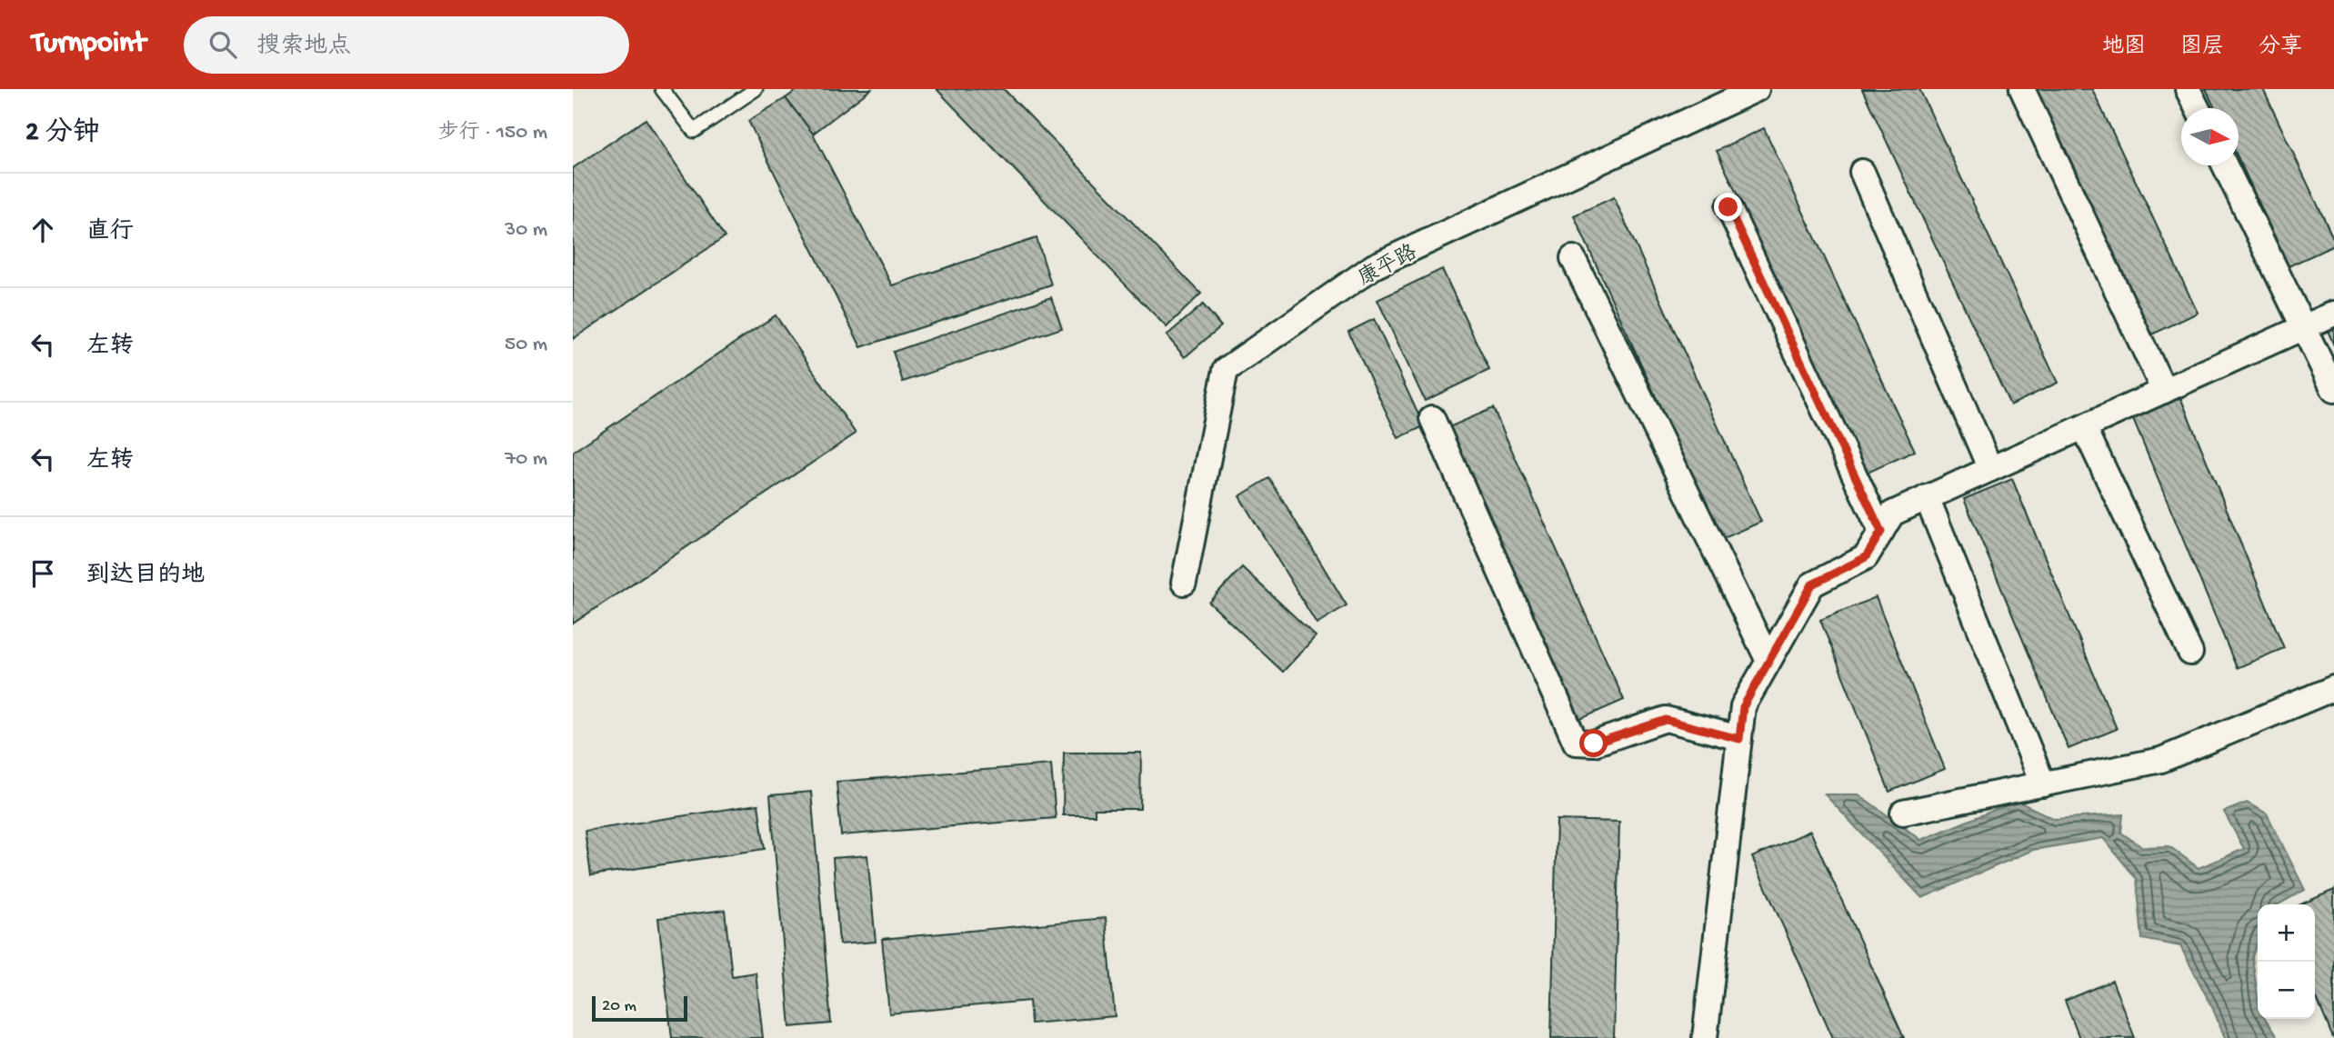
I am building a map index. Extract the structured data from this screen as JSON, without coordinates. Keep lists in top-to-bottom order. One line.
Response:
{"streets":{"street":["康平路"]},"scale_bar":"20 m","north":"right","page":{"header":"Turnpoint","search":"搜索地点","nav":["地图","图层","分享"],"heading":["2 分钟","步行 · 150 m"],"list":[["直行","30 m"],["左转","50 m"],["左转","70 m"],"到达目的地"],"map_buttons":["+","−"],"scale":"20 m"}}
